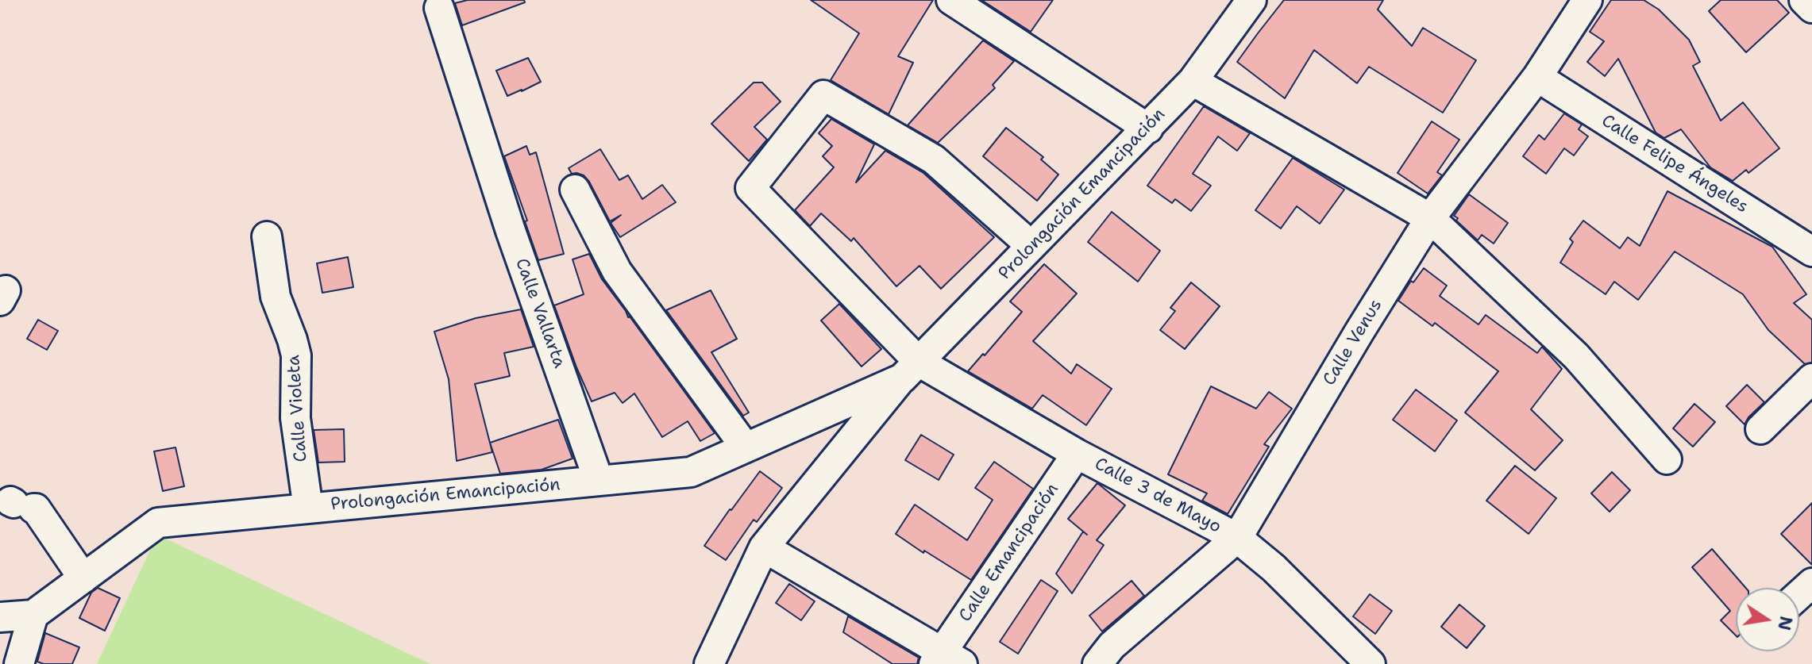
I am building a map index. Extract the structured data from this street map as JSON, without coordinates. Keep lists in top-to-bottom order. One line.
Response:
{"streets":{"street":["Calle Felipe Ángeles","Prolongación Emancipación","Calle Vallarta","Calle Venus","Calle Violeta","Calle 3 de Mayo","Calle Emancipación"]},"crossings":[["Calle Felipe Ángeles","Calle Venus"],["Prolongación Emancipación","Calle Vallarta"],["Prolongación Emancipación","Calle Violeta"],["Prolongación Emancipación","Calle 3 de Mayo"],["Prolongación Emancipación","Calle Emancipación"],["Calle Venus","Calle 3 de Mayo"],["Calle 3 de Mayo","Calle Emancipación"]],"north":"right"}
